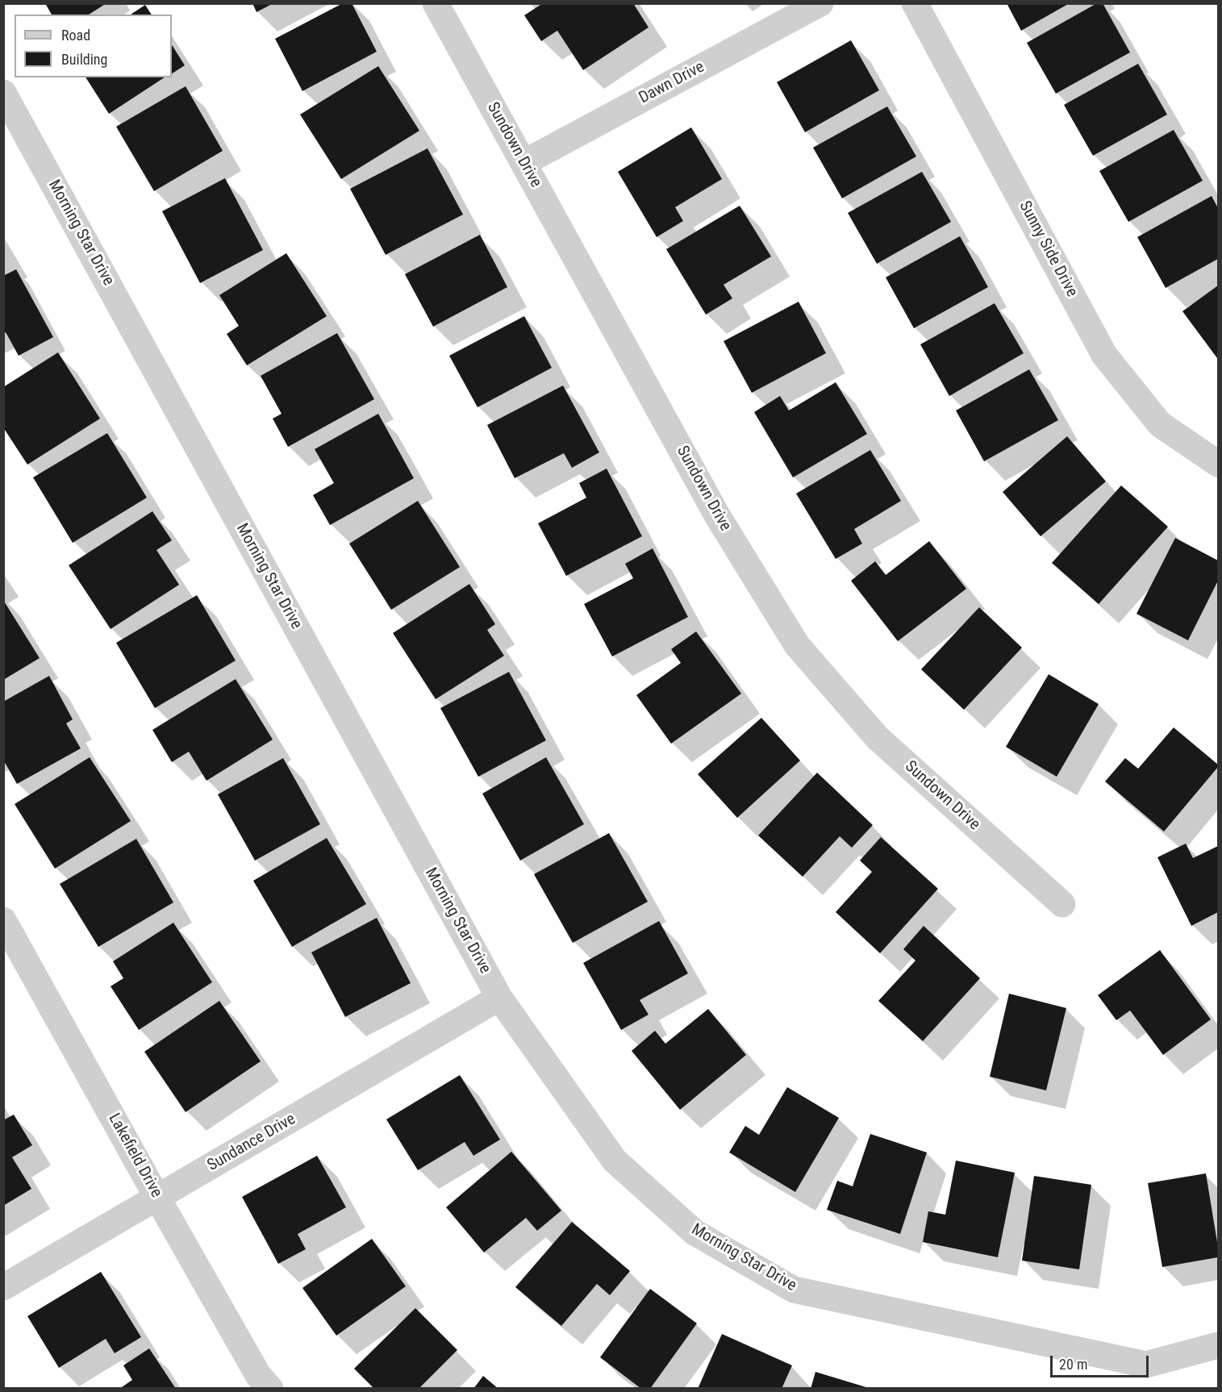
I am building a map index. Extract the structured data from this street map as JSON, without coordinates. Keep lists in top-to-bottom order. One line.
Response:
{"streets":{"street":["Dawn Drive","Sundown Drive","Morning Star Drive","Sunny Side Drive","Sundance Drive","Lakefield Drive"]},"crossings":[["Dawn Drive","Sundown Drive"],["Morning Star Drive","Sundance Drive"],["Sundance Drive","Lakefield Drive"]],"legend":["Road","Building"],"scale_bar":"20 m"}
